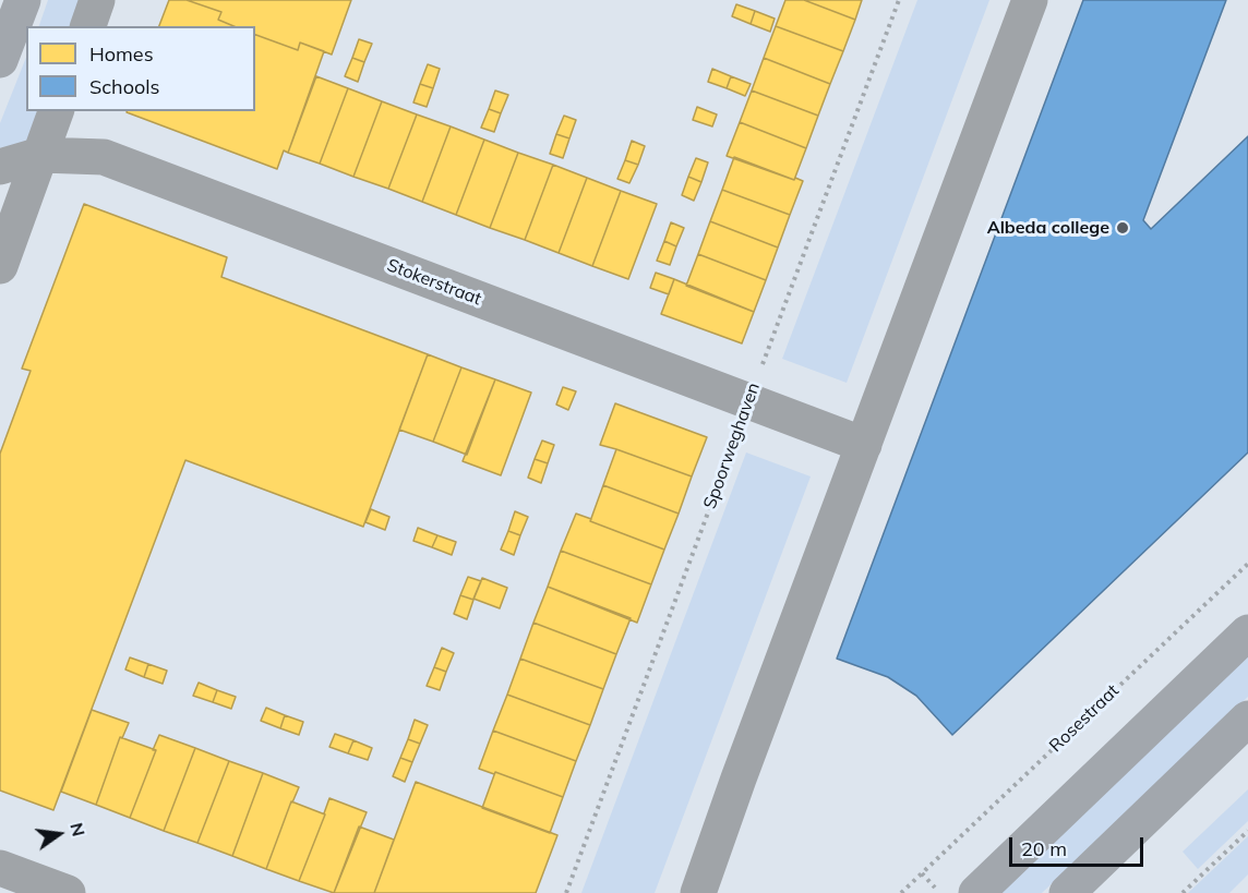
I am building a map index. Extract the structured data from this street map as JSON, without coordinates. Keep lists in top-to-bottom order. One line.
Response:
{"streets":{"street":["Stokerstraat"],"path":["Spoorweghaven","Rosestraat"]},"crossings":[["Stokerstraat","Spoorweghaven"]],"places":["Albeda college"],"legend":["Homes","Schools"],"scale_bar":"20 m","north":"right"}
